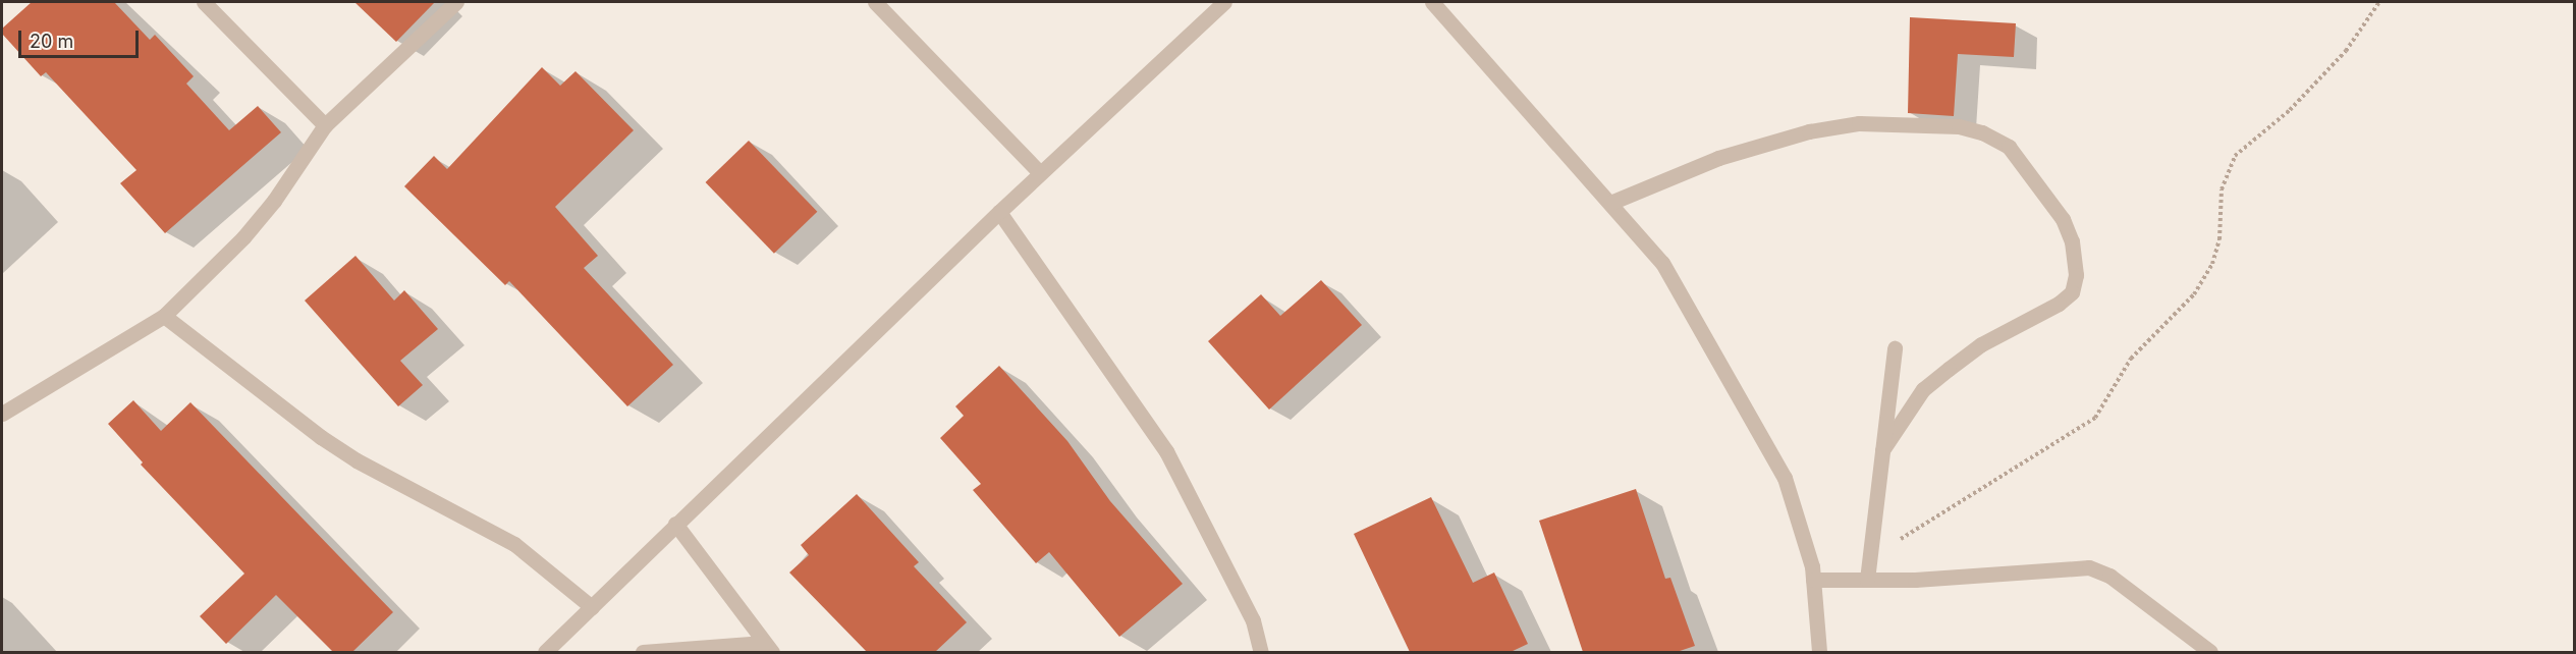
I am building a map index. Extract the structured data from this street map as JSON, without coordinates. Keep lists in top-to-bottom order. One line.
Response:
{"scale_bar":"20 m"}
